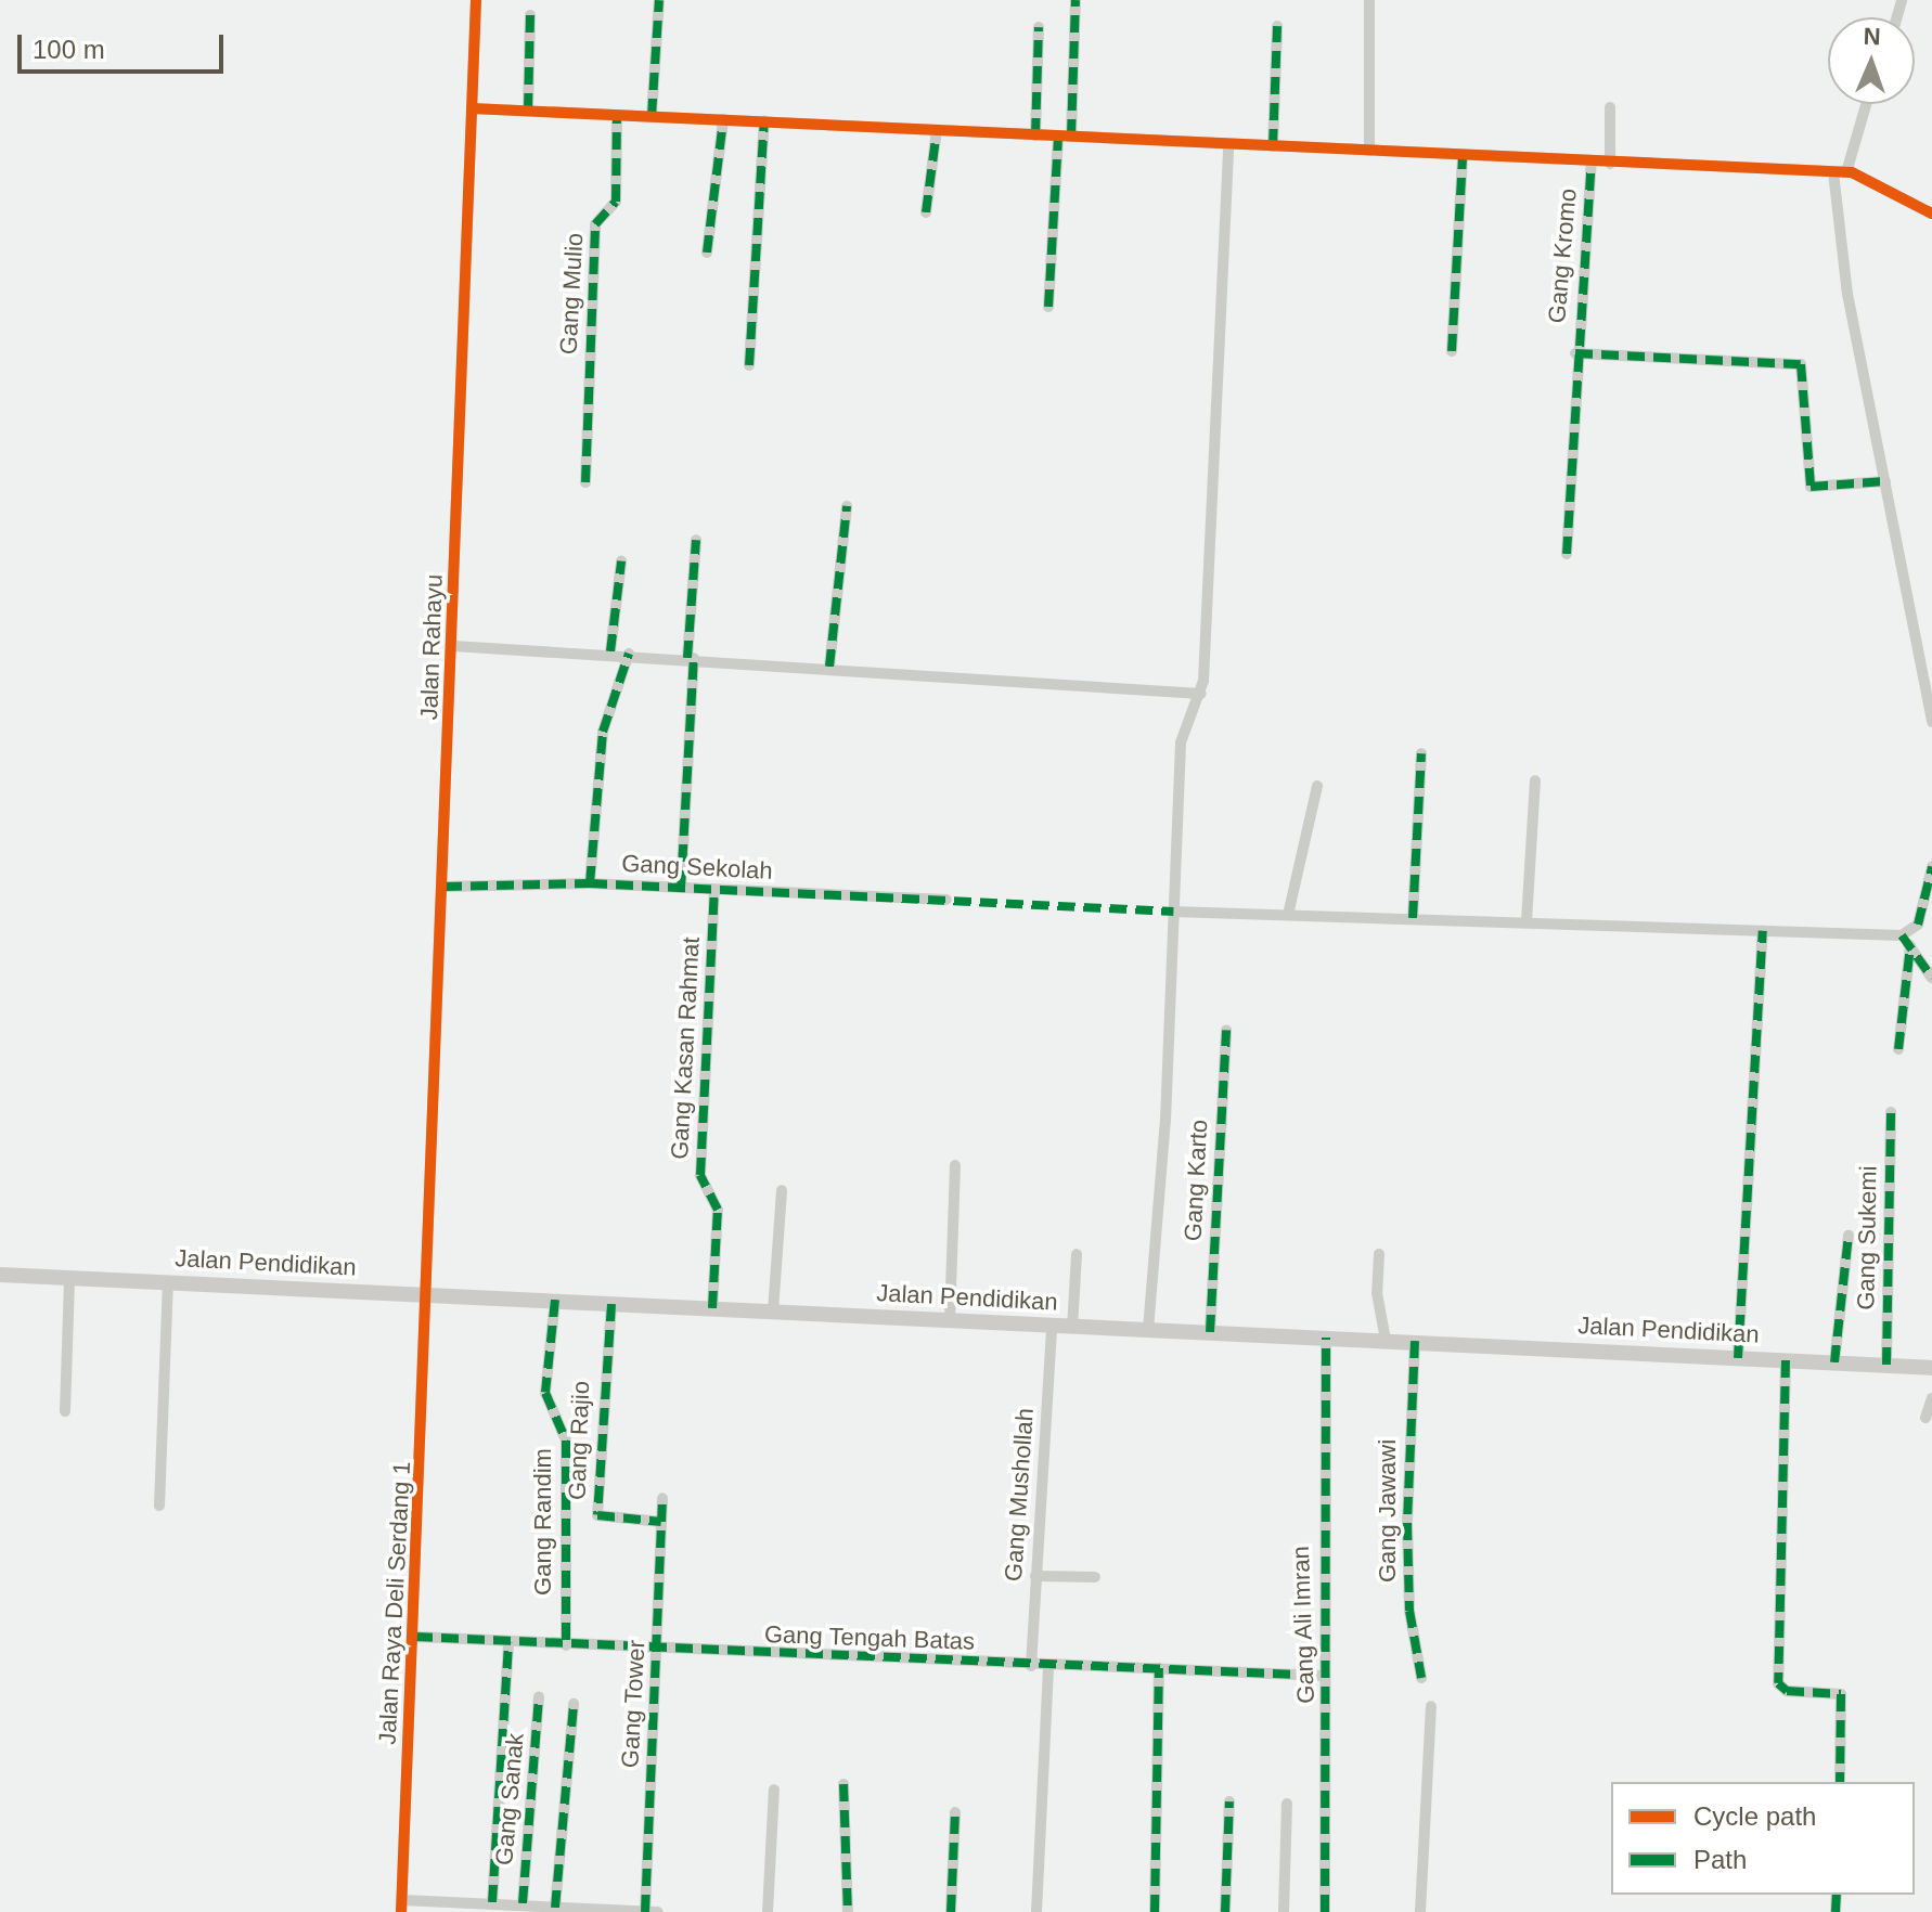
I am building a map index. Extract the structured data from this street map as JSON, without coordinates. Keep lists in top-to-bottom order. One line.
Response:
{"streets":{"main road":["Jalan Pendidikan"],"street":["Gang Kromo","Gang Mulio","Jalan Rahayu","Gang Sekolah","Gang Kasan Rahmat","Gang Karto","Gang Sukemi","Gang Rajio","Gang Mushollah","Gang Jawawi","Gang Randim","Jalan Raya Deli Serdang 1","Gang Ali Imran","Gang Tengah Batas","Gang Tower","Gang Sanak"]},"crossings":[["Jalan Rahayu","Gang Sekolah"],["Jalan Rahayu","Jalan Pendidikan"],["Jalan Rahayu","Jalan Raya Deli Serdang 1"],["Gang Sekolah","Gang Kasan Rahmat"],["Gang Kasan Rahmat","Jalan Pendidikan"],["Gang Karto","Jalan Pendidikan"],["Gang Sukemi","Jalan Pendidikan"],["Jalan Pendidikan","Gang Rajio"],["Jalan Pendidikan","Gang Mushollah"],["Jalan Pendidikan","Gang Jawawi"],["Jalan Pendidikan","Gang Randim"],["Jalan Pendidikan","Jalan Raya Deli Serdang 1"],["Jalan Pendidikan","Gang Ali Imran"],["Gang Rajio","Gang Tower"],["Gang Mushollah","Gang Tengah Batas"],["Gang Randim","Gang Tengah Batas"],["Jalan Raya Deli Serdang 1","Gang Tengah Batas"],["Gang Ali Imran","Gang Tengah Batas"],["Gang Tengah Batas","Gang Tower"]],"legend":["Cycle path","Path"],"scale_bar":"100 m","north":"top"}
